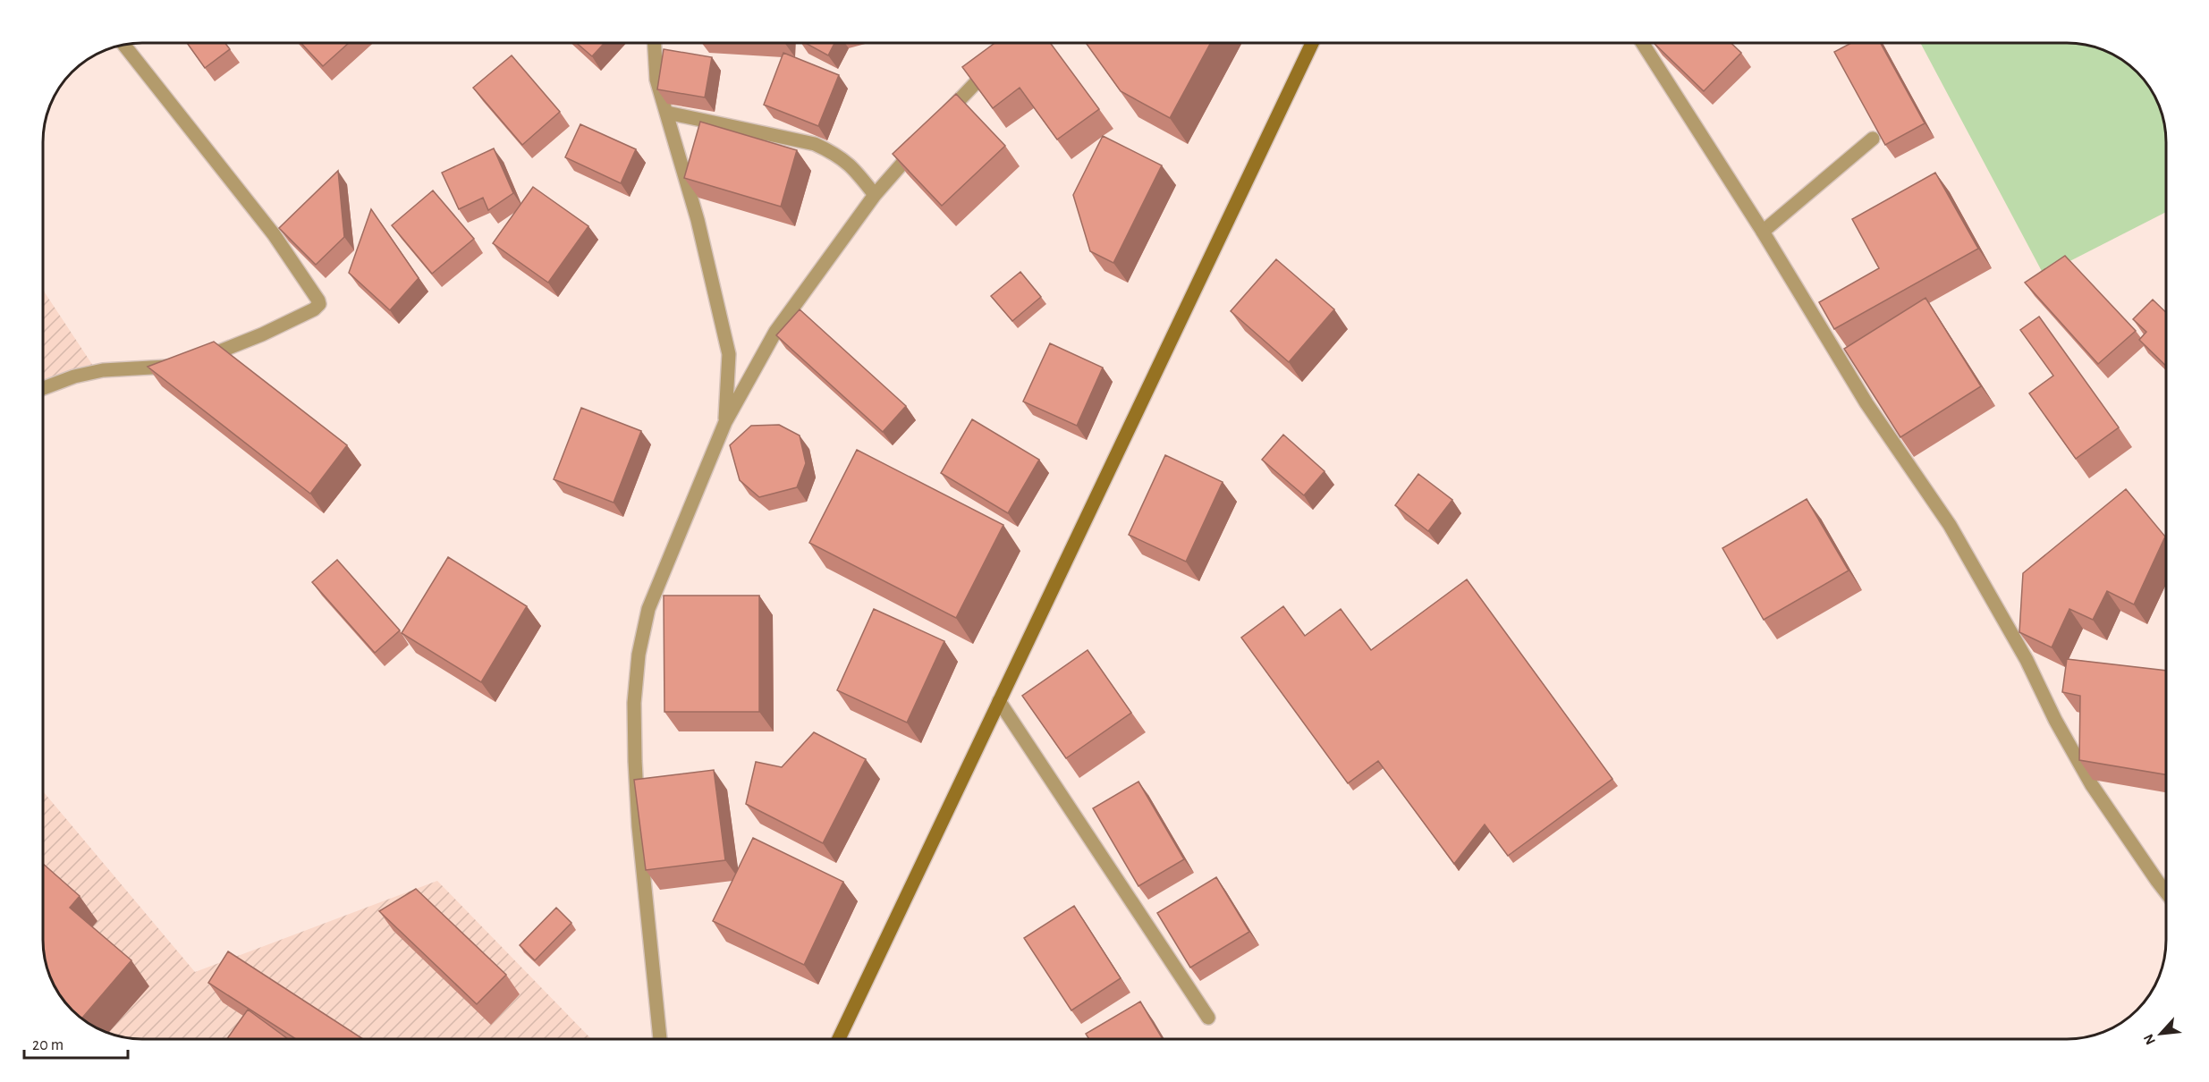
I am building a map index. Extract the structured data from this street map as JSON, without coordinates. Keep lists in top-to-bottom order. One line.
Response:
{"scale_bar":"20 m","north":"bottom left"}
